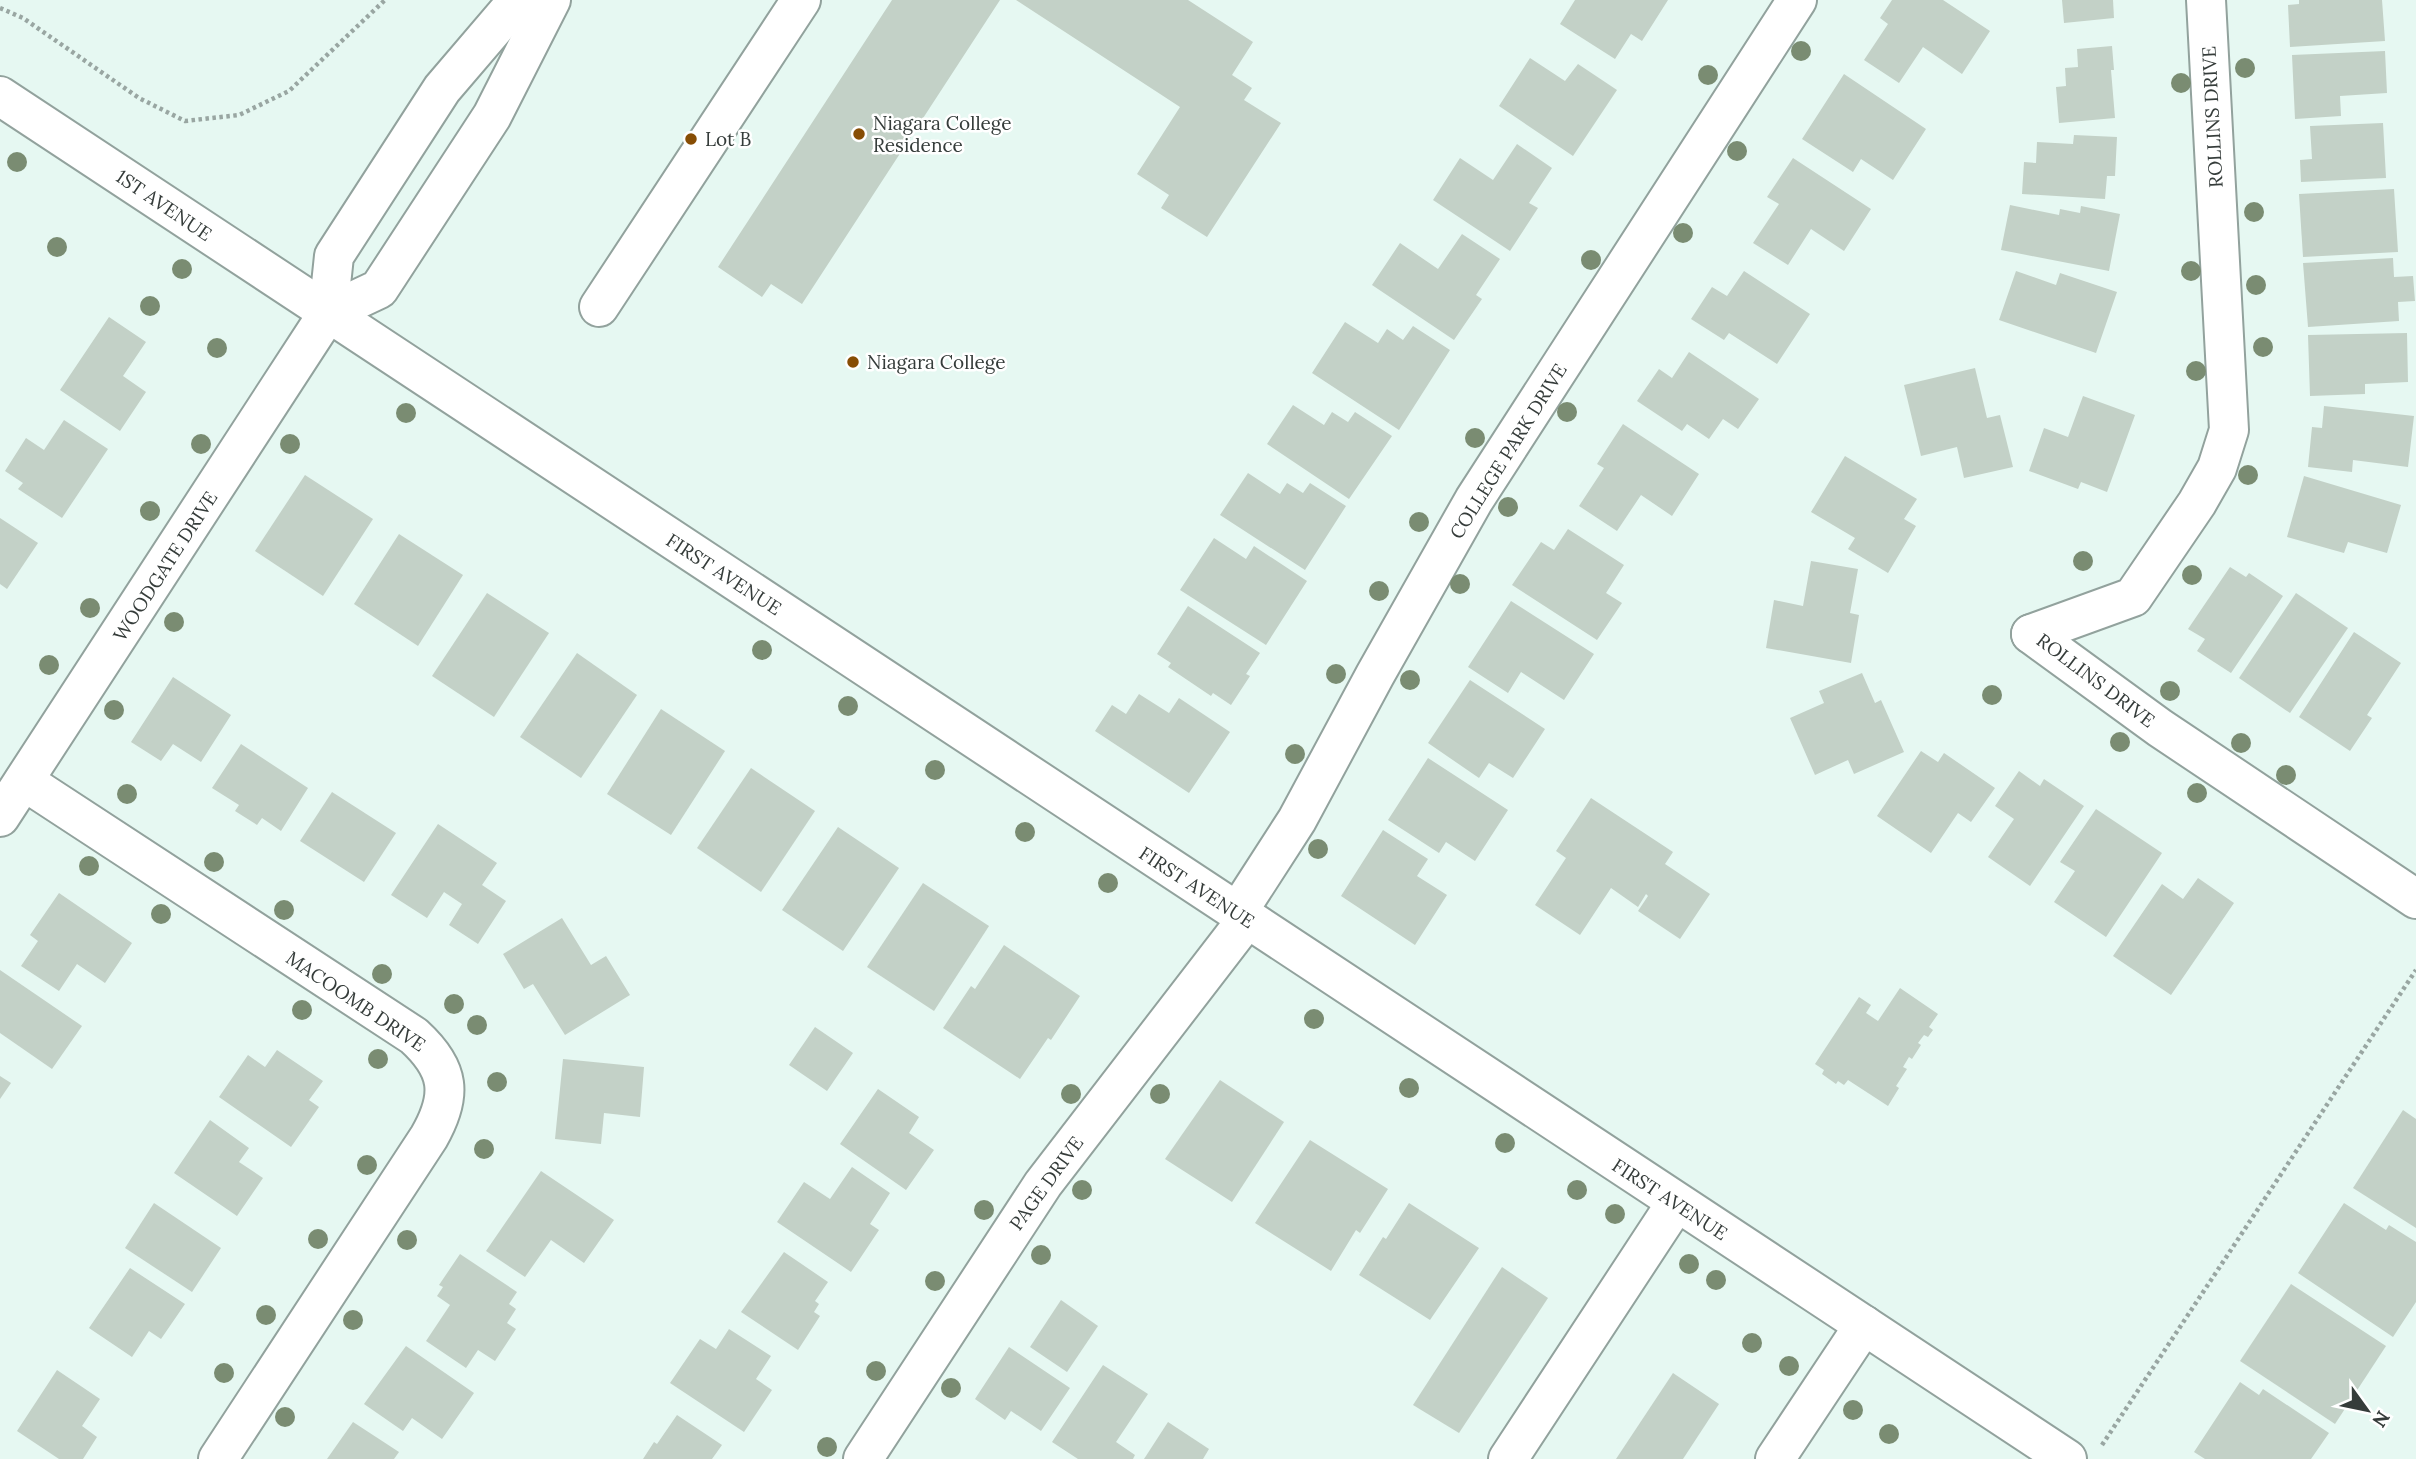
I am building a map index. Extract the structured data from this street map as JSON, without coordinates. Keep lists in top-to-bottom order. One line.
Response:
{"streets":{"street":["ROLLINS DRIVE","1ST AVENUE","COLLEGE PARK DRIVE","WOODGATE DRIVE","FIRST AVENUE","MACOOMB DRIVE","PAGE DRIVE"]},"crossings":[["1ST AVENUE","WOODGATE DRIVE"],["1ST AVENUE","FIRST AVENUE"],["COLLEGE PARK DRIVE","FIRST AVENUE"],["COLLEGE PARK DRIVE","PAGE DRIVE"],["WOODGATE DRIVE","FIRST AVENUE"],["WOODGATE DRIVE","MACOOMB DRIVE"],["FIRST AVENUE","PAGE DRIVE"]],"places":["Niagara College Residence","Lot B","Niagara College"],"north":"bottom right"}
